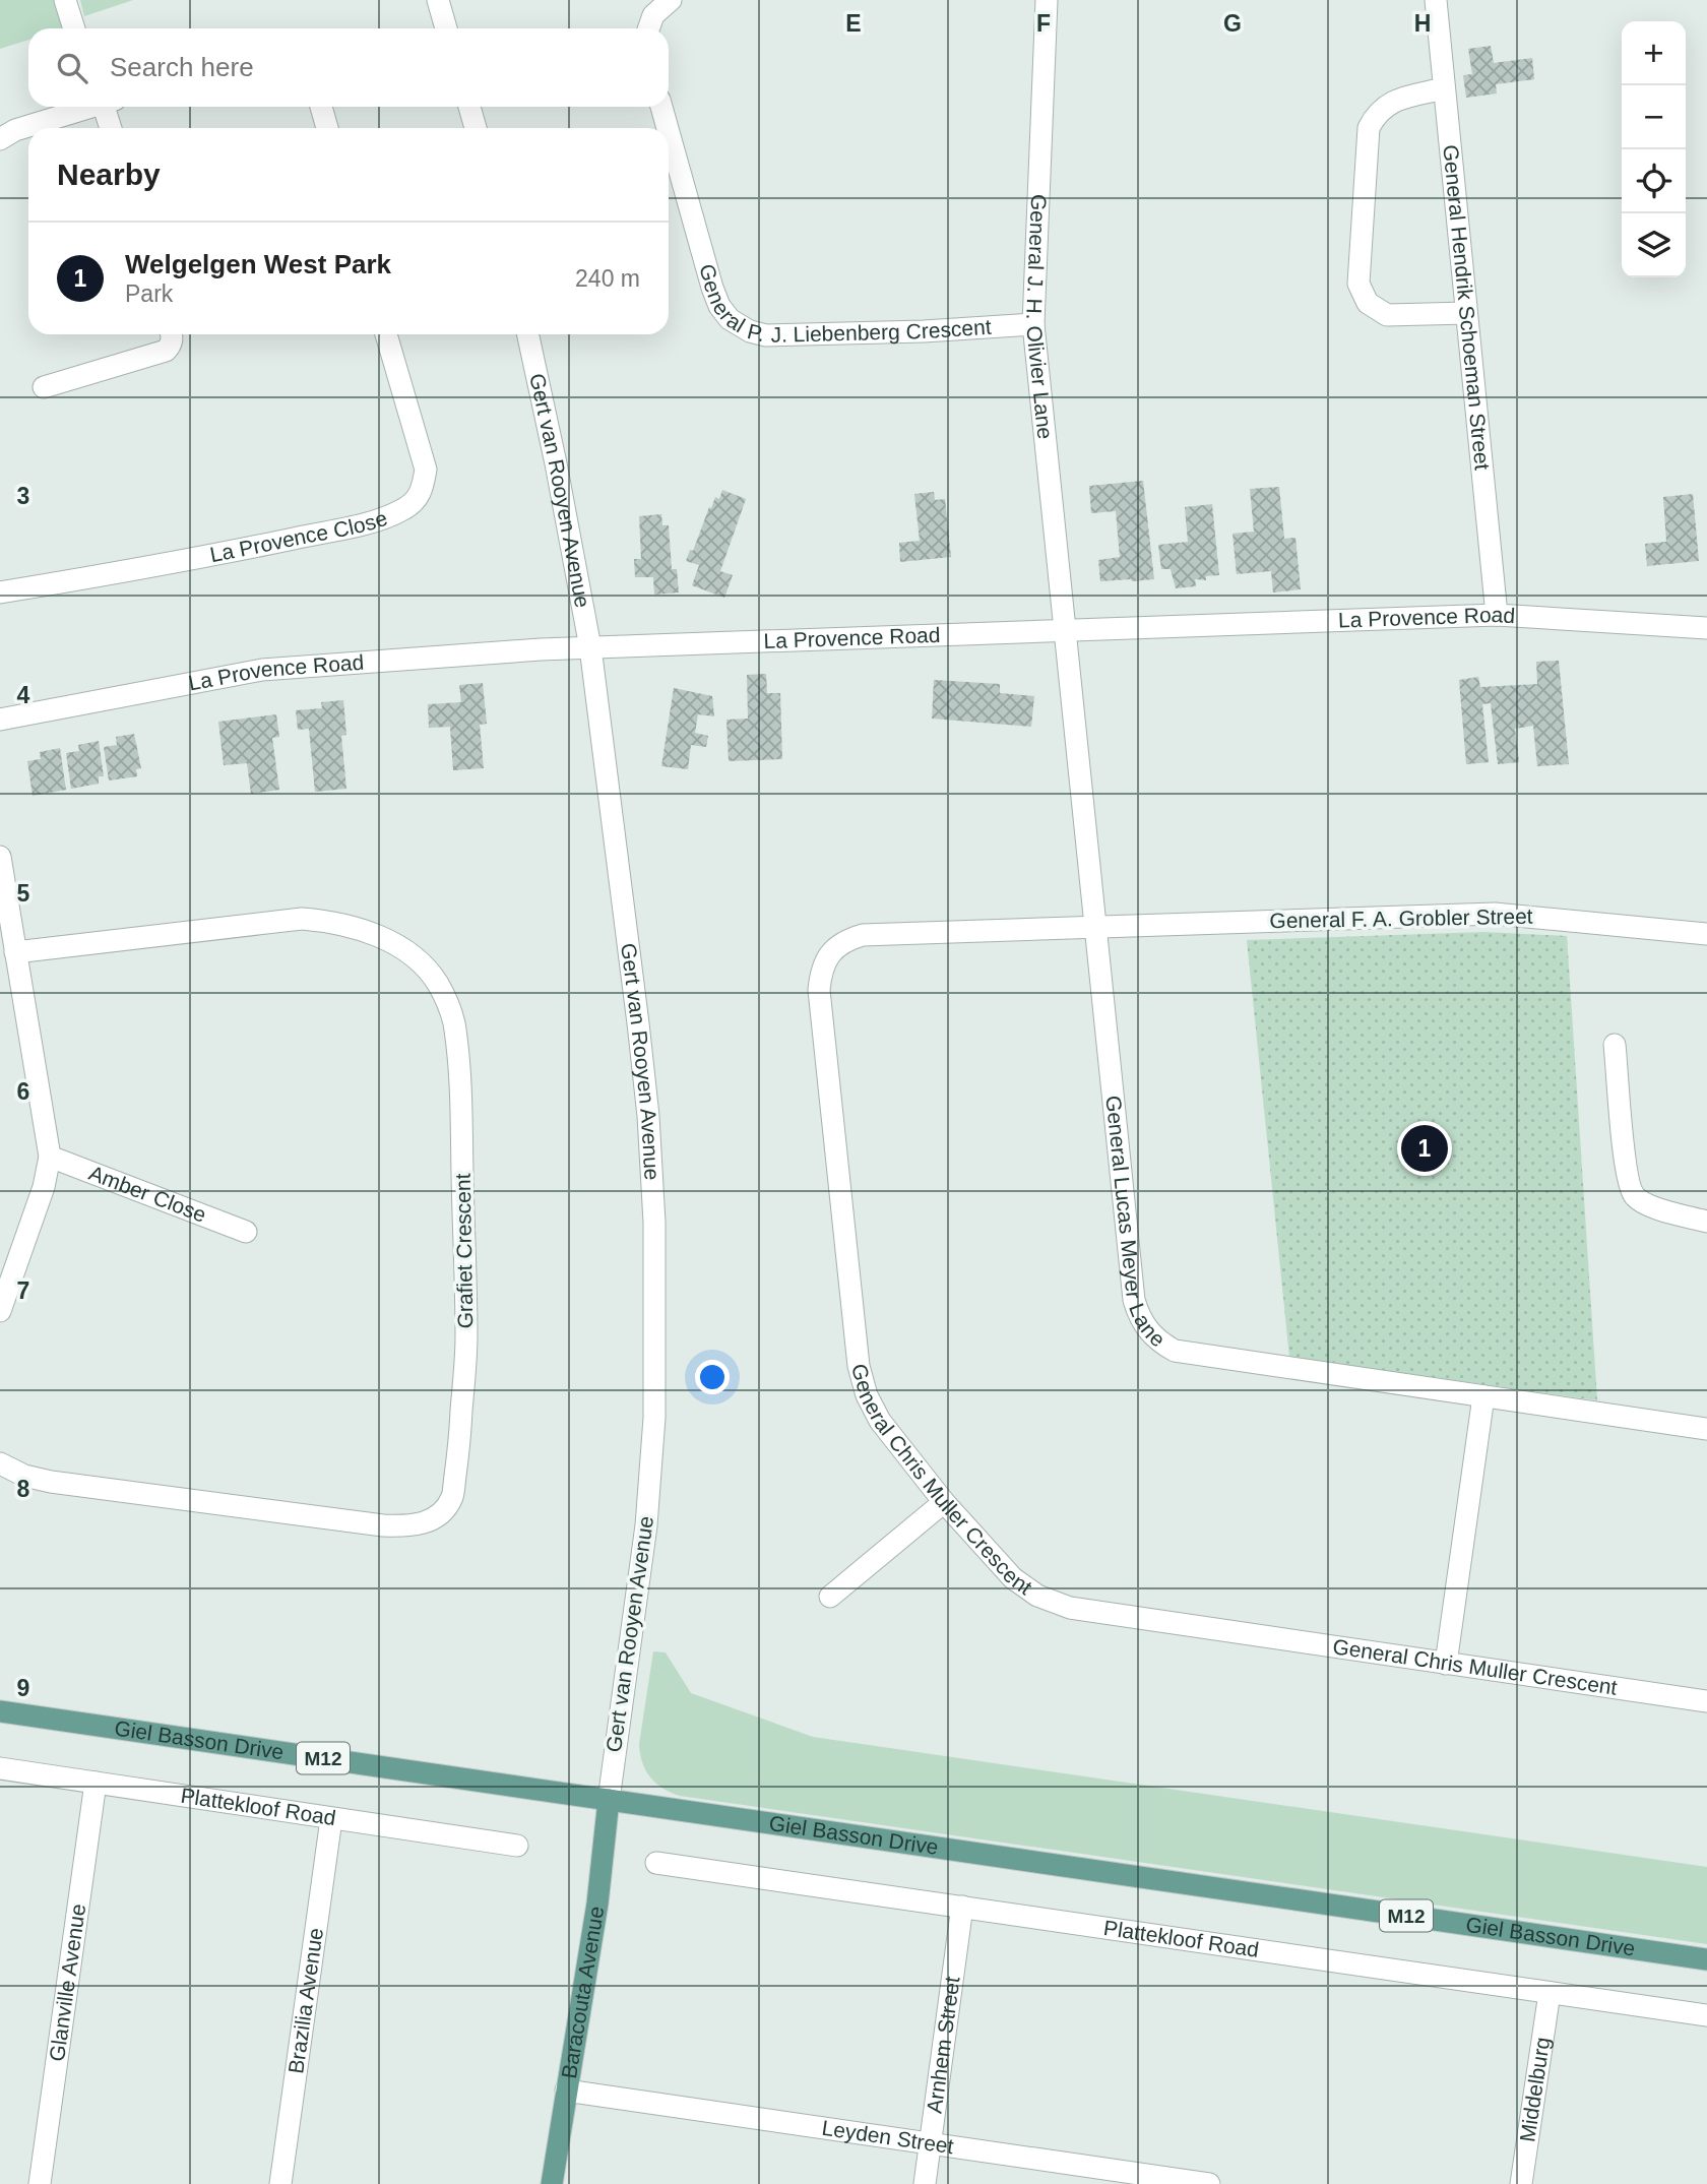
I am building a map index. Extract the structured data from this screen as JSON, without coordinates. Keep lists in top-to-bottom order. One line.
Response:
{"streets":{"main road":["Giel Basson Drive","M12","Baracouta Avenue"],"street":["General P. J. Liebenberg Crescent","General Hendrik Schoeman Street","General J. H. Olivier Lane","Gert van Rooyen Avenue","La Provence Close","La Provence Road","General F. A. Grobler Street","Amber Close","General Lucas Meyer Lane","Grafiet Crescent","General Chris Muller Crescent","Plattekloof Road","Glanville Avenue","Brazilia Avenue","Arnhem Street","Middelburg","Leyden Street"]},"crossings":[["General P. J. Liebenberg Crescent","General J. H. Olivier Lane"],["General Hendrik Schoeman Street","La Provence Road"],["General J. H. Olivier Lane","La Provence Road"],["General J. H. Olivier Lane","General Lucas Meyer Lane"],["Gert van Rooyen Avenue","La Provence Road"],["Gert van Rooyen Avenue","Giel Basson Drive"],["Gert van Rooyen Avenue","Baracouta Avenue"],["La Provence Road","General Lucas Meyer Lane"],["General F. A. Grobler Street","General Lucas Meyer Lane"],["General F. A. Grobler Street","General Chris Muller Crescent"],["General Lucas Meyer Lane","General Chris Muller Crescent"],["Giel Basson Drive","Baracouta Avenue"],["Plattekloof Road","Glanville Avenue"],["Plattekloof Road","Brazilia Avenue"],["Plattekloof Road","Arnhem Street"],["Plattekloof Road","Middelburg"],["Baracouta Avenue","Leyden Street"],["Arnhem Street","Leyden Street"]],"page":{"map_buttons":["+","−"],"search":"Search here","heading":"Nearby","list":[{"mark":"1","name":"Welgelgen West Park","note":"Park","value":"240 m"}],"pins":"1"},"grid":{"columns":["E","F","G","H"],"rows":["3","4","5","6","7","8","9"]}}
